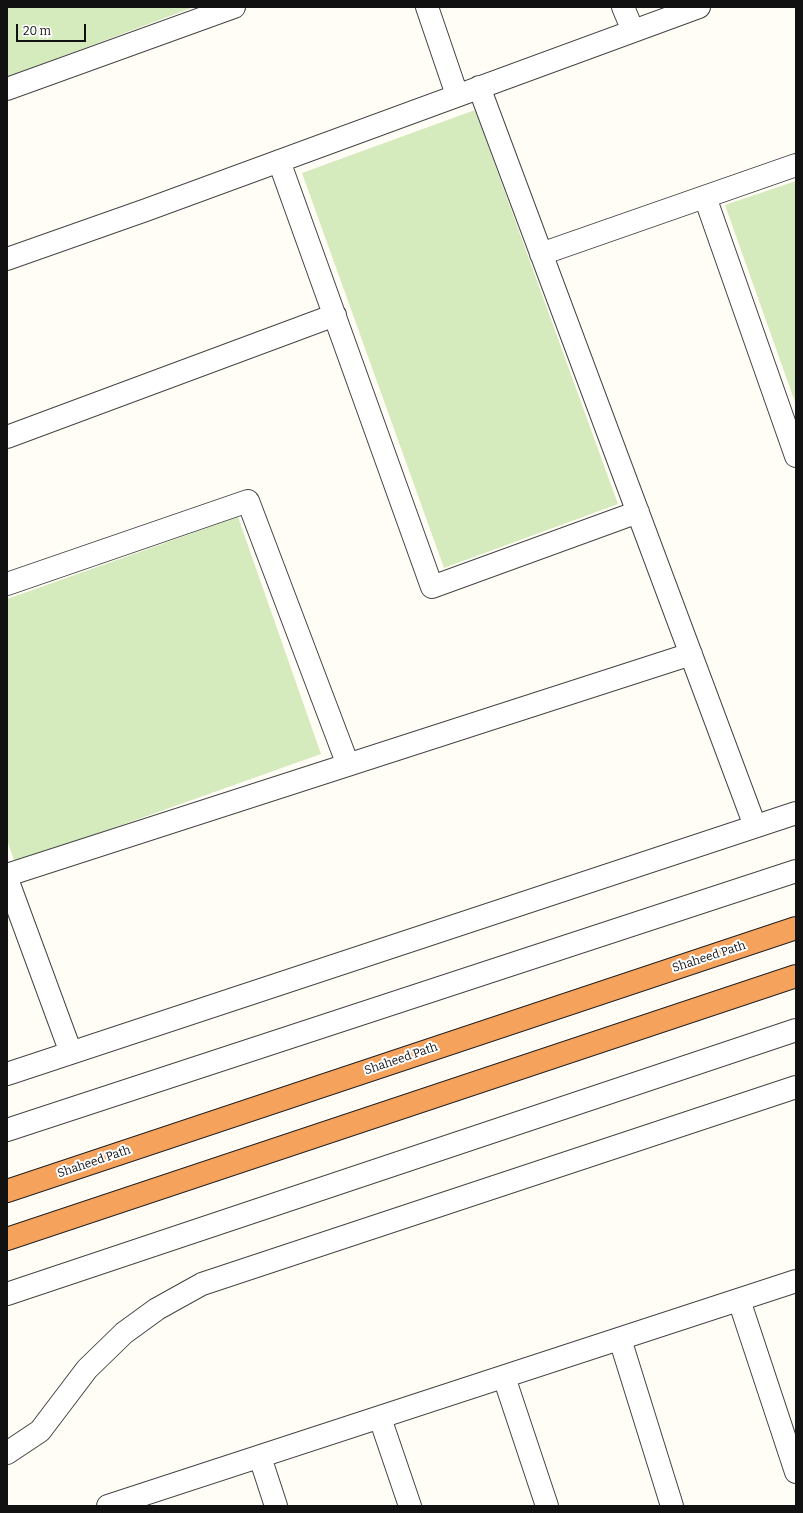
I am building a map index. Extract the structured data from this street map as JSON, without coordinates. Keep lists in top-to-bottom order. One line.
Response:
{"streets":{"highway":["Shaheed Path"]},"scale_bar":"20 m"}
